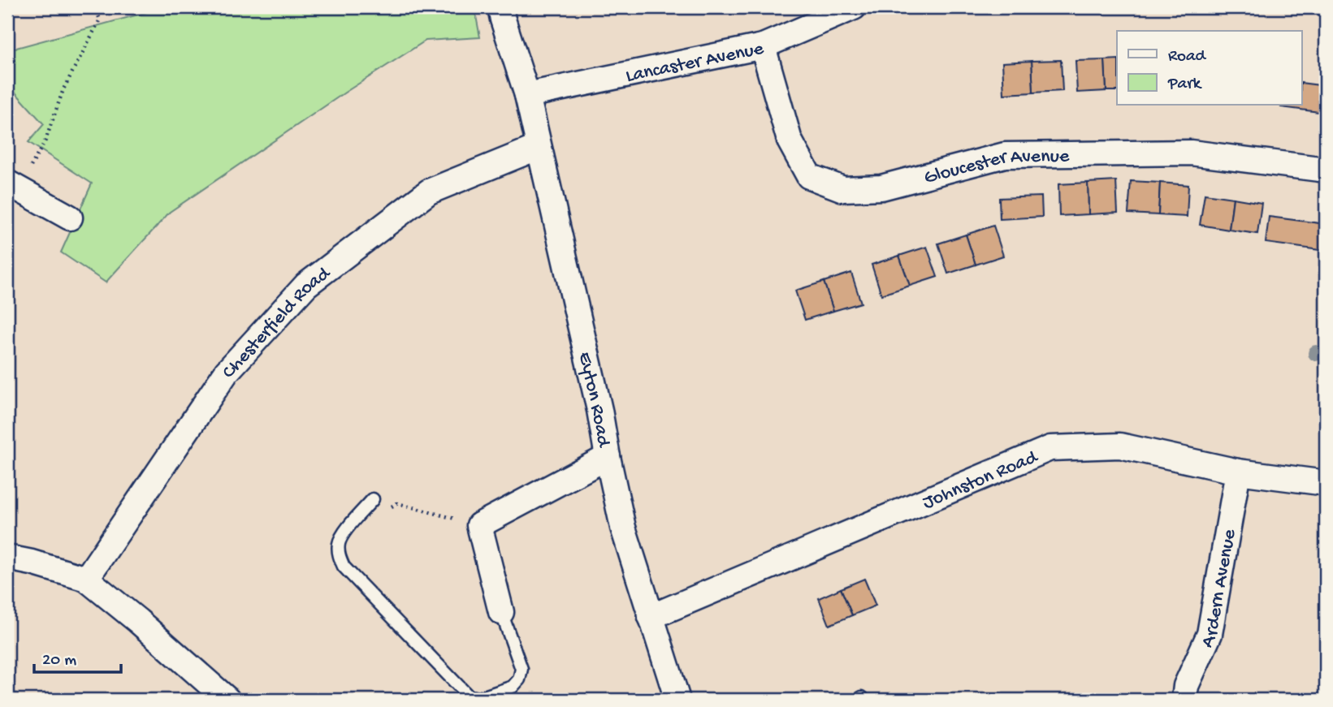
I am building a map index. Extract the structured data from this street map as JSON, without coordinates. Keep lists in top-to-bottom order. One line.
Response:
{"streets":{"street":["Lancaster Avenue","Gloucester Avenue","Chesterfield Road","Eyton Road","Johnston Road","Ardern Avenue"]},"crossings":[["Lancaster Avenue","Gloucester Avenue"],["Lancaster Avenue","Eyton Road"],["Chesterfield Road","Eyton Road"],["Eyton Road","Johnston Road"],["Johnston Road","Ardern Avenue"]],"legend":["Road","Park"],"scale_bar":"20 m"}
